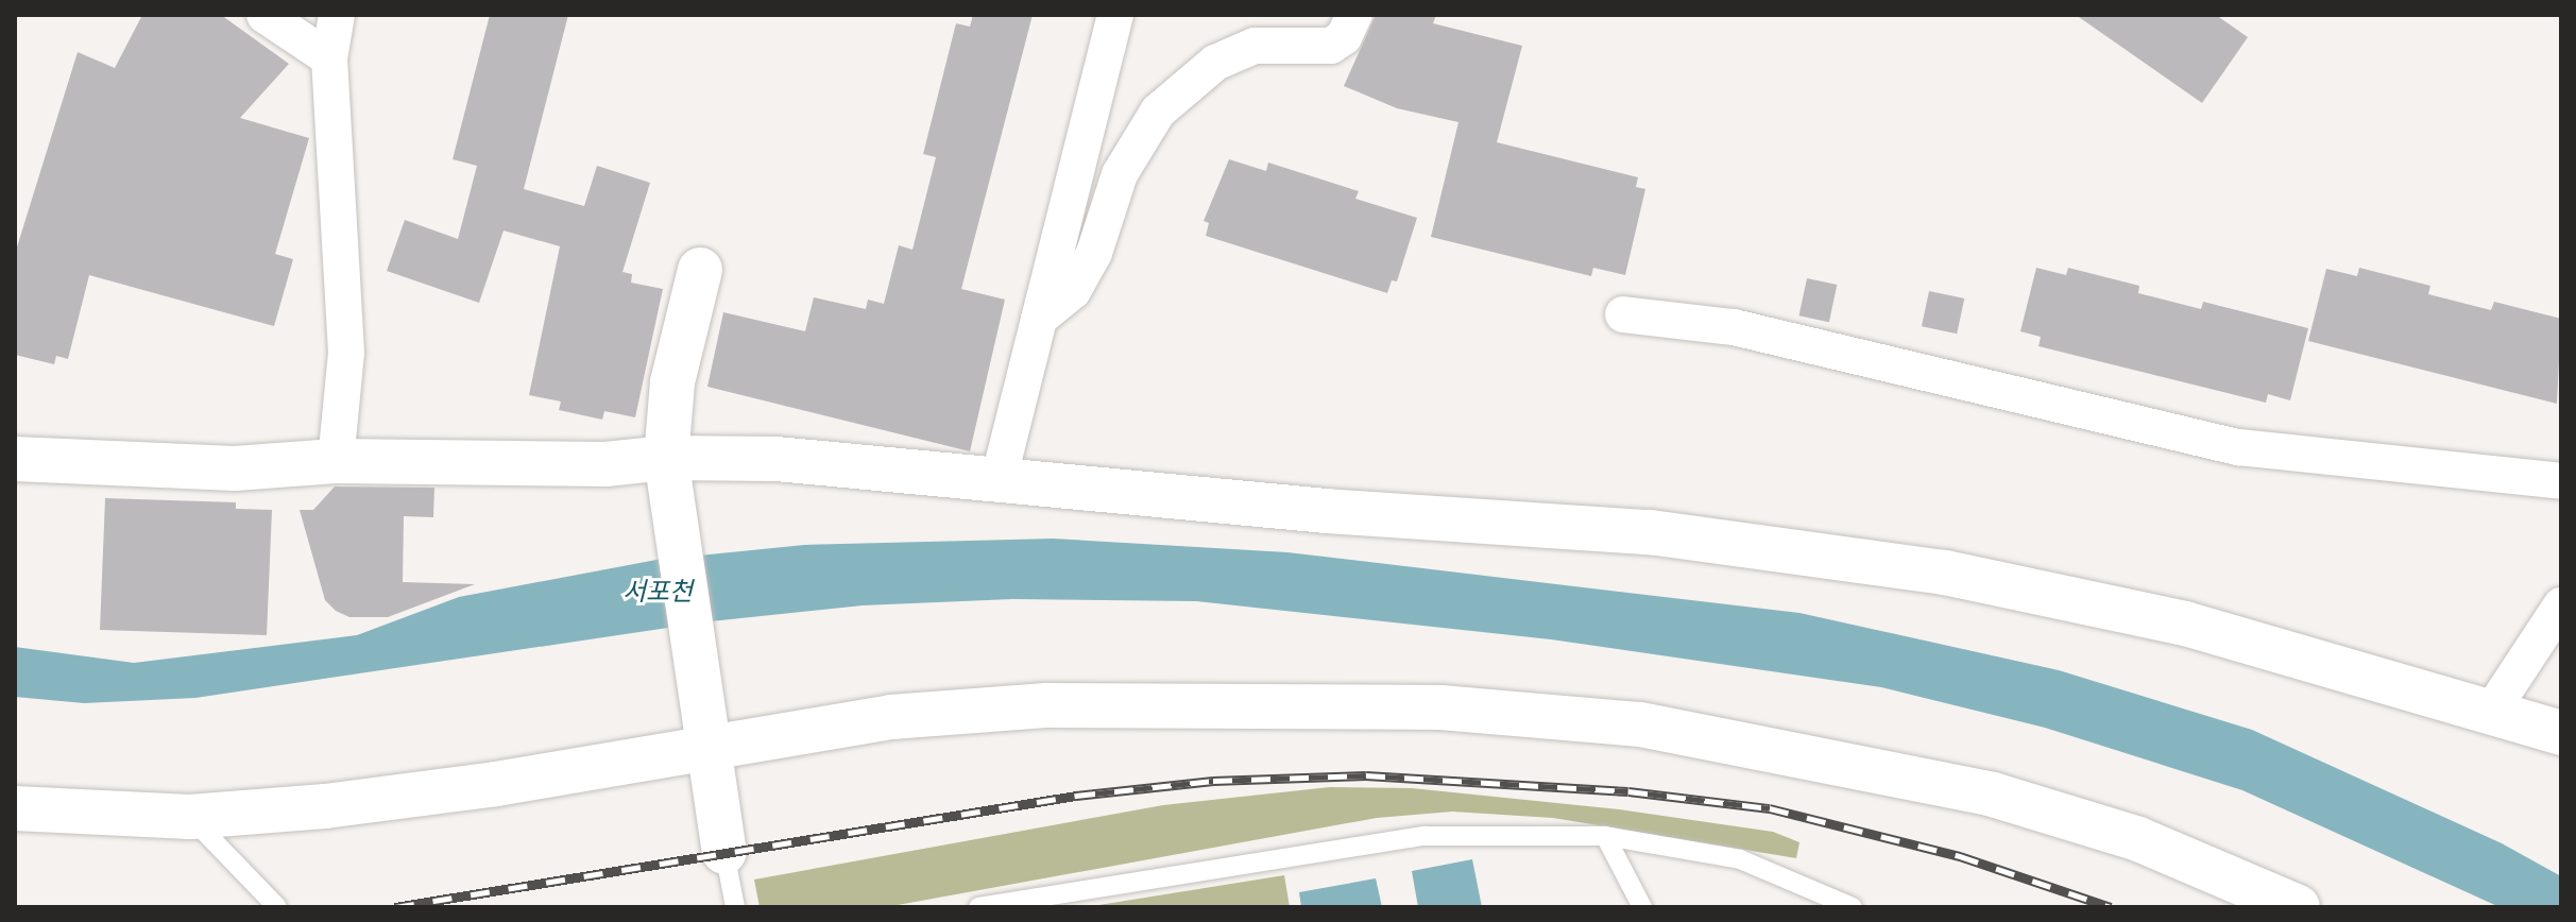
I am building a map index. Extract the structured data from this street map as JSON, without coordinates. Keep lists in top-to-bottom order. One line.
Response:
{"water":["서포천"]}
